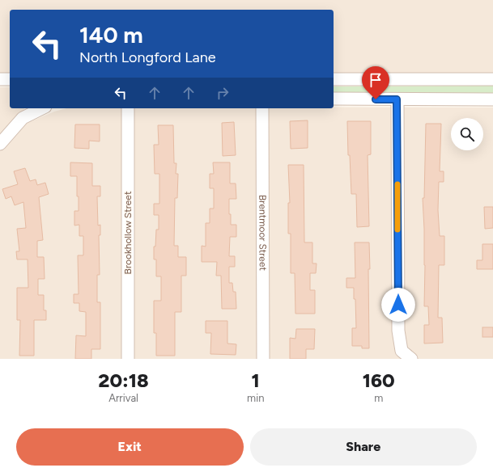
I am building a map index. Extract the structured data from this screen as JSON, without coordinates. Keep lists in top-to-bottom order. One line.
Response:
{"streets":{"street":["Brookhollow Street","Brentmoor Street"]},"page":{"turn":["140 m","North Longford Lane"],"eta":["20:18","Arrival","1","min","160","m"],"buttons":["Exit","Share"]}}
